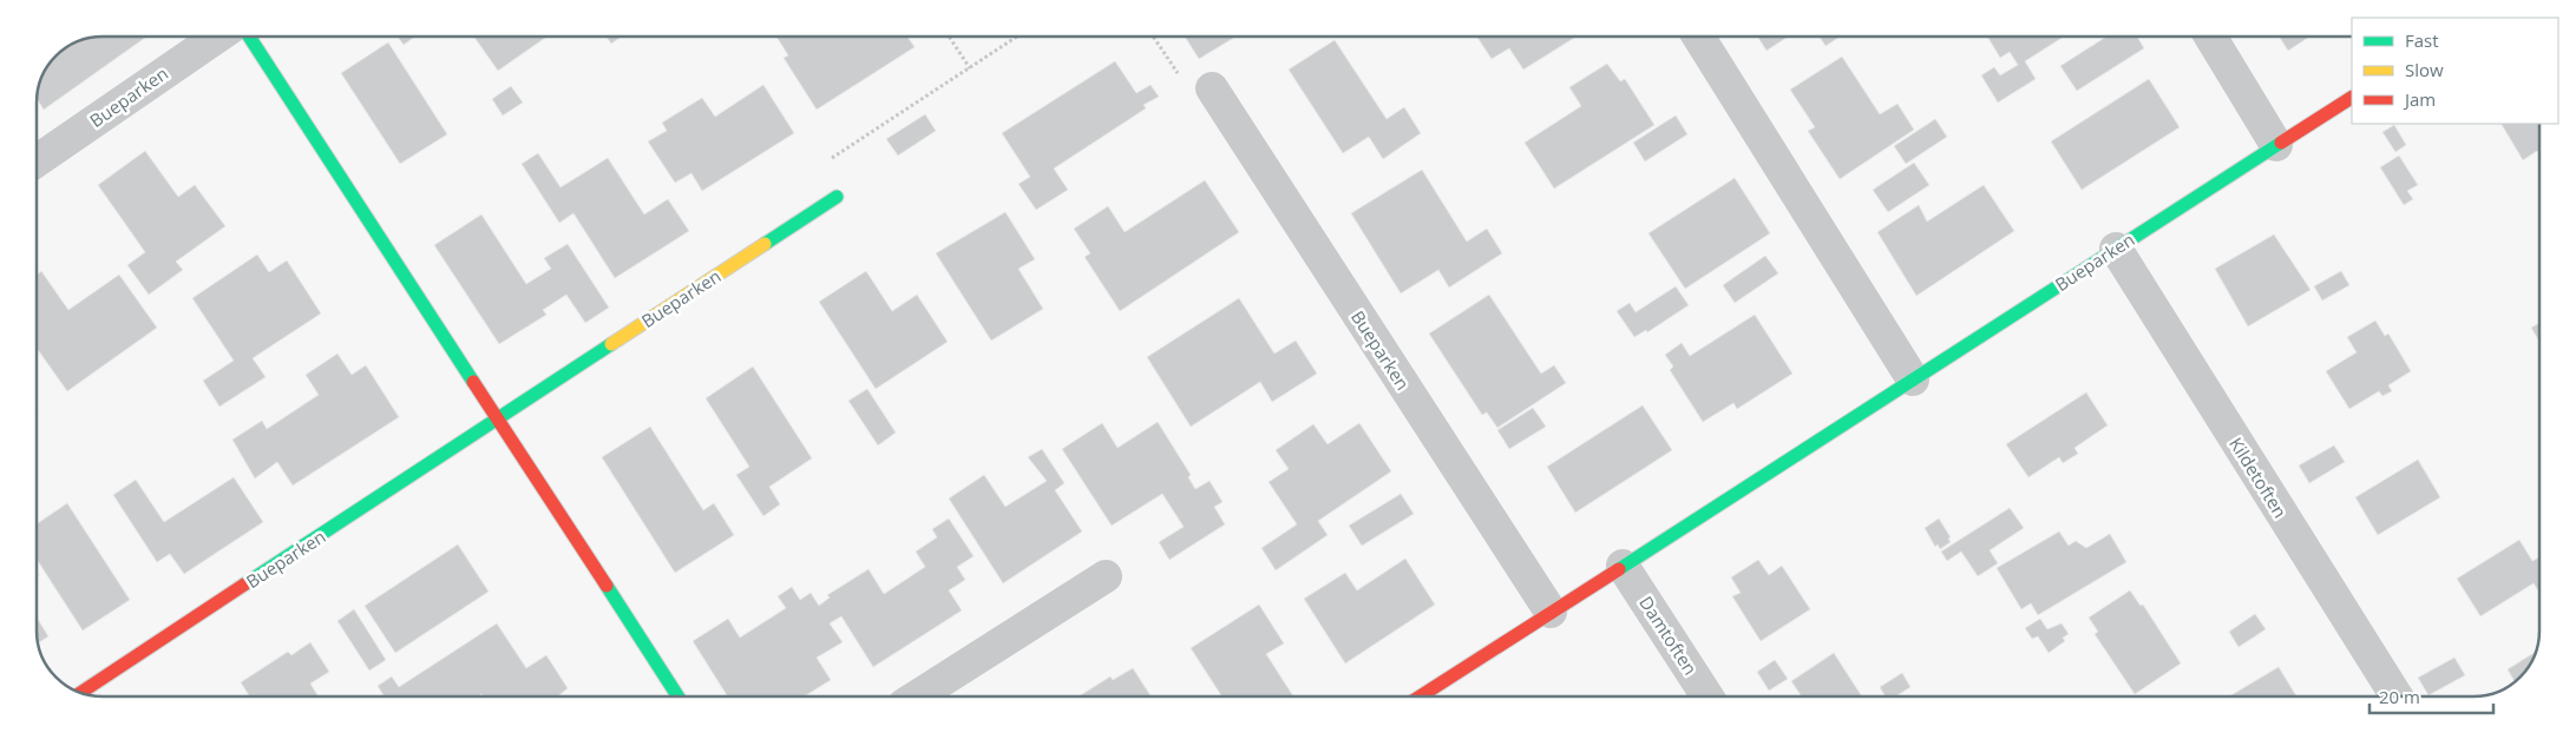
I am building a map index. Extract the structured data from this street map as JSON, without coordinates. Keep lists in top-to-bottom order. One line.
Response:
{"streets":{"street":["Bueparken","Kildetoften","Damtoften"]},"crossings":[["Bueparken","Kildetoften"],["Bueparken","Damtoften"]],"legend":["Fast","Slow","Jam"],"scale_bar":"20 m"}
